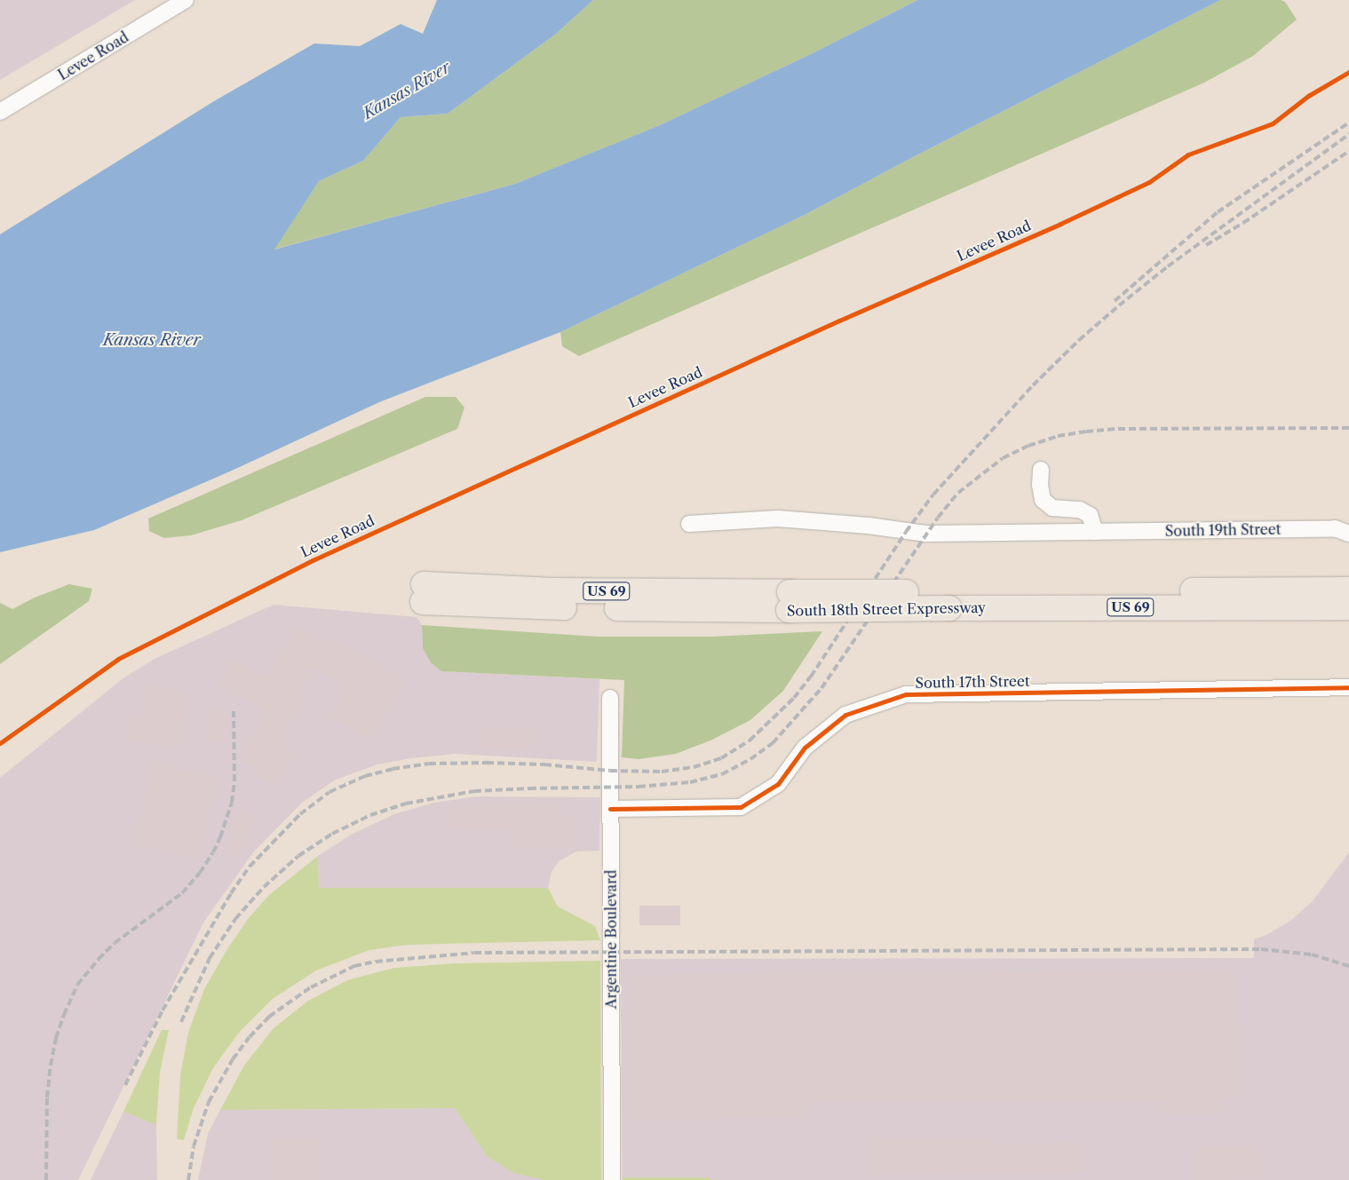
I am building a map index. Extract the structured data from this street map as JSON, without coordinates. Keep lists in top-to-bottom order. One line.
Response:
{"streets":{"highway":["US 69","South 18th Street Expressway"],"street":["Levee Road","South 19th Street","South 17th Street","Argentine Boulevard"]},"crossings":[["South 17th Street","Argentine Boulevard"]],"water":["Kansas River"]}
